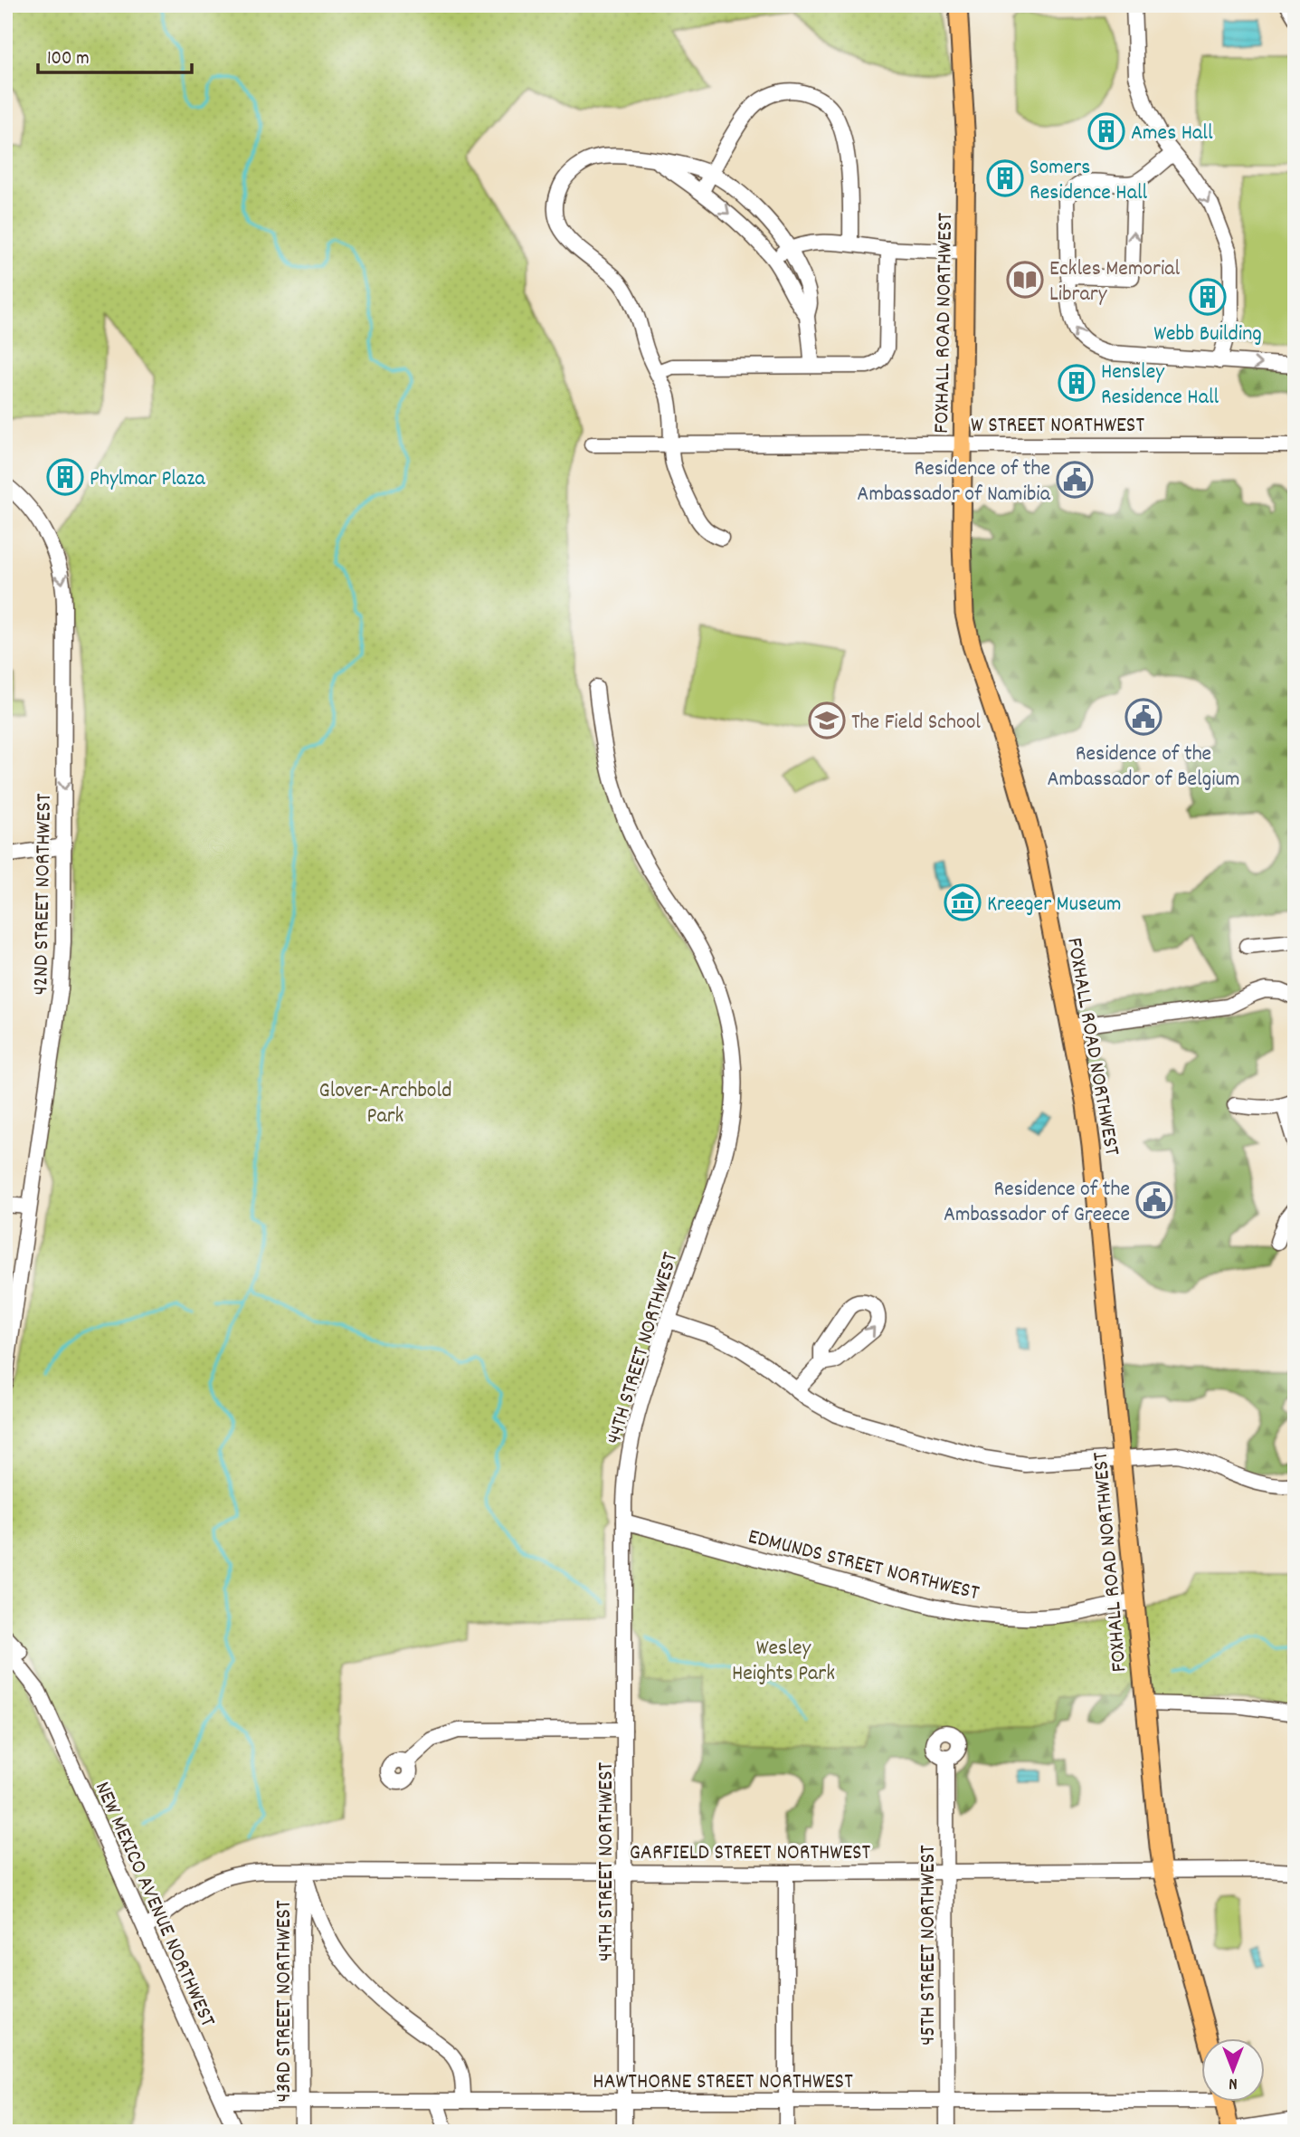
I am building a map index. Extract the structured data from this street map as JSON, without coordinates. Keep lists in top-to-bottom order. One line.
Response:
{"streets":{"main road":["FOXHALL ROAD NORTHWEST"],"street":["W STREET NORTHWEST","42ND STREET NORTHWEST","44TH STREET NORTHWEST","EDMUNDS STREET NORTHWEST","GARFIELD STREET NORTHWEST","NEW MEXICO AVENUE NORTHWEST","45TH STREET NORTHWEST","43RD STREET NORTHWEST","HAWTHORNE STREET NORTHWEST"]},"crossings":[["FOXHALL ROAD NORTHWEST","W STREET NORTHWEST"],["FOXHALL ROAD NORTHWEST","EDMUNDS STREET NORTHWEST"],["FOXHALL ROAD NORTHWEST","GARFIELD STREET NORTHWEST"],["44TH STREET NORTHWEST","EDMUNDS STREET NORTHWEST"],["44TH STREET NORTHWEST","GARFIELD STREET NORTHWEST"],["44TH STREET NORTHWEST","HAWTHORNE STREET NORTHWEST"],["GARFIELD STREET NORTHWEST","NEW MEXICO AVENUE NORTHWEST"],["GARFIELD STREET NORTHWEST","45TH STREET NORTHWEST"],["GARFIELD STREET NORTHWEST","43RD STREET NORTHWEST"],["NEW MEXICO AVENUE NORTHWEST","HAWTHORNE STREET NORTHWEST"],["45TH STREET NORTHWEST","HAWTHORNE STREET NORTHWEST"],["43RD STREET NORTHWEST","HAWTHORNE STREET NORTHWEST"]],"one_way":["42ND STREET NORTHWEST"],"parks":["Glover-Archbold Park","Wesley Heights Park"],"places":{"building":["Ames Hall","Somers Residence Hall","Webb Building","Hensley Residence Hall","Phylmar Plaza"],"library":["Eckles Memorial Library"],"public building":["Residence of the Ambassador of Namibia","Residence of the Ambassador of Belgium","Residence of the Ambassador of Greece"],"school or university":["The Field School"],"museum":["Kreeger Museum"]},"scale_bar":"100 m","north":"bottom"}
